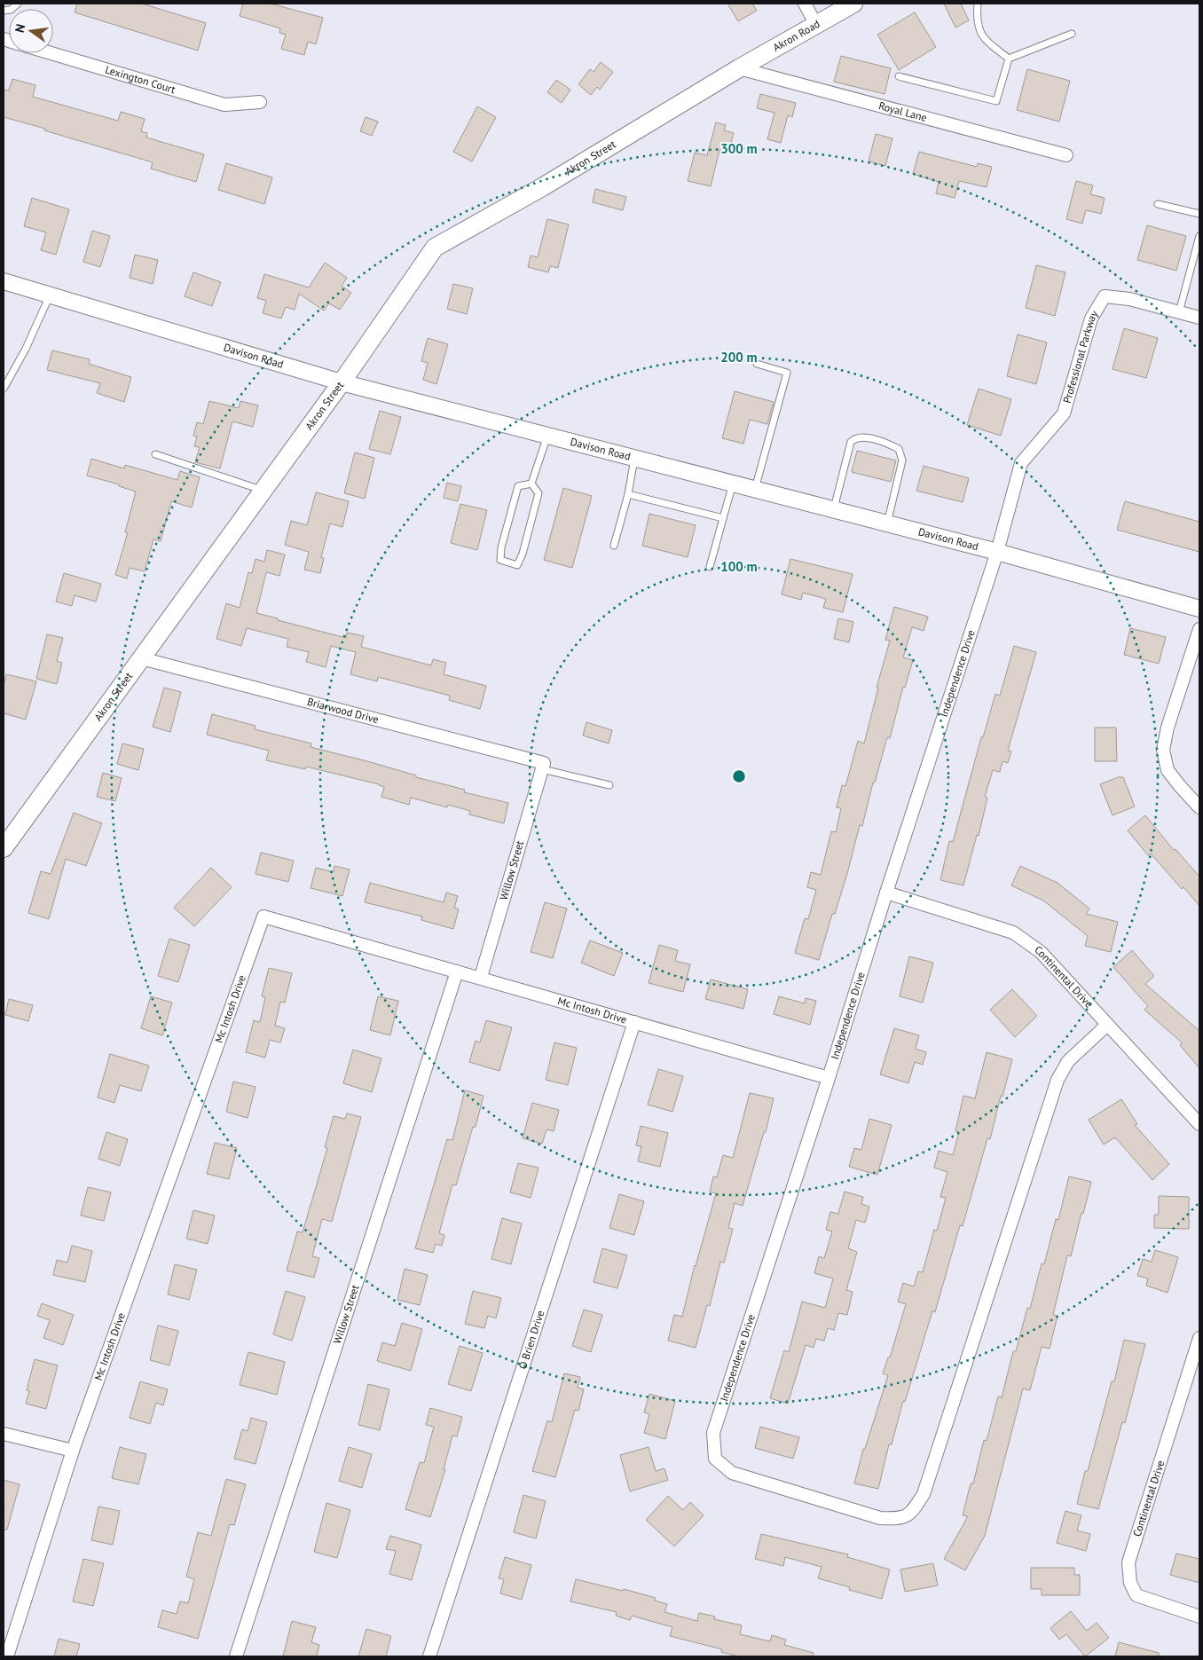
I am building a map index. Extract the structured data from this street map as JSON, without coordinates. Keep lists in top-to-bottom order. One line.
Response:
{"streets":{"main road":["Akron Road","Akron Street"],"street":["Lexington Court","Royal Lane","Davison Road","Professional Parkway","Independence Drive","Briarwood Drive","Willow Street","Continental Drive","Mc Intosh Drive","O Brien Drive"]},"crossings":[["Akron Road","Royal Lane"],["Akron Road","Akron Street"],["Royal Lane","Akron Street"],["Akron Street","Davison Road"],["Akron Street","Briarwood Drive"],["Davison Road","Professional Parkway"],["Davison Road","Independence Drive"],["Professional Parkway","Independence Drive"],["Independence Drive","Continental Drive"],["Independence Drive","Mc Intosh Drive"],["Briarwood Drive","Willow Street"],["Willow Street","Mc Intosh Drive"],["Mc Intosh Drive","O Brien Drive"]],"north":"left","rings":["300 m","200 m","100 m"]}
